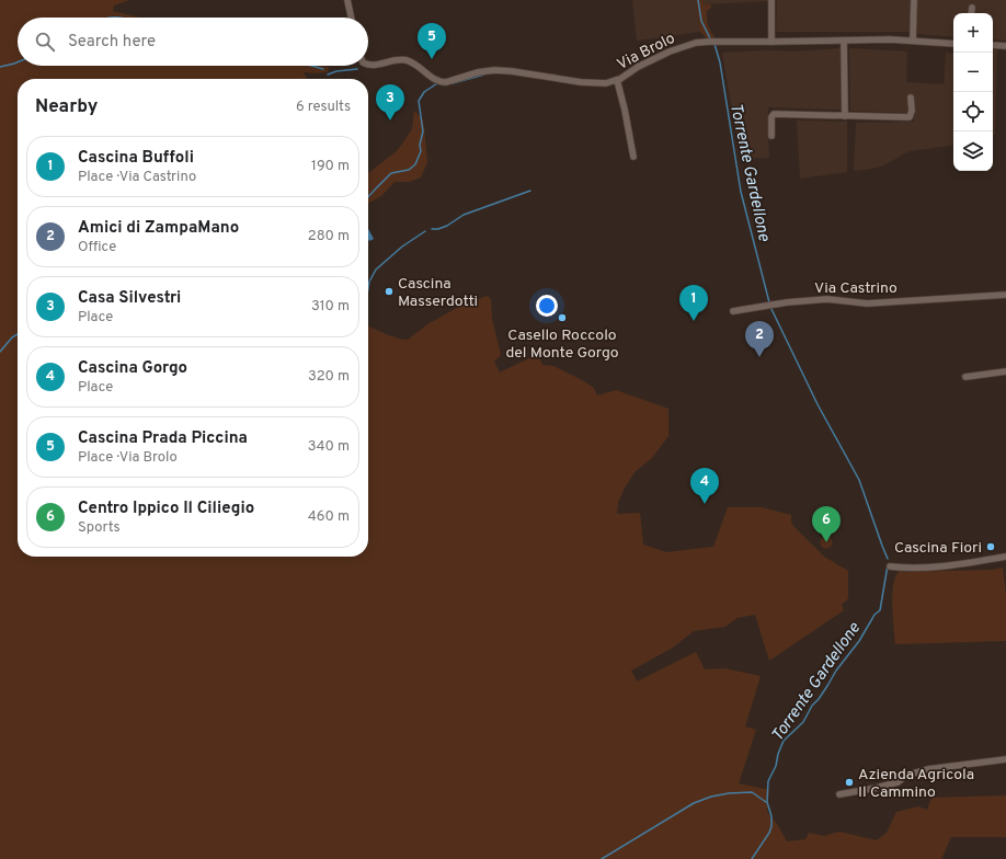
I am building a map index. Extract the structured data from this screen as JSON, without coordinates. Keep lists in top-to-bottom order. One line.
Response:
{"streets":{"street":["Via Brolo","Via Castrino"]},"water":["Torrente Gardellone"],"places":["Cascina Masserdotti","Casello Roccolo del Monte Gorgo","Cascina Fiori","Azienda Agricola Il Cammino"],"page":{"map_buttons":["+","−"],"search":"Search here","pins":["5","3","1","2","4","6"],"heading":["Nearby","6 results"],"list":[{"mark":"1","name":"Cascina Buffoli","note":"Place · Via Castrino","value":"190 m"},{"mark":"2","name":"Amici di ZampaMano","note":"Office","value":"280 m"},{"mark":"3","name":"Casa Silvestri","note":"Place","value":"310 m"},{"mark":"4","name":"Cascina Gorgo","note":"Place","value":"320 m"},{"mark":"5","name":"Cascina Prada Piccina","note":"Place · Via Brolo","value":"340 m"},{"mark":"6","name":"Centro Ippico Il Ciliegio","note":"Sports","value":"460 m"}]}}
